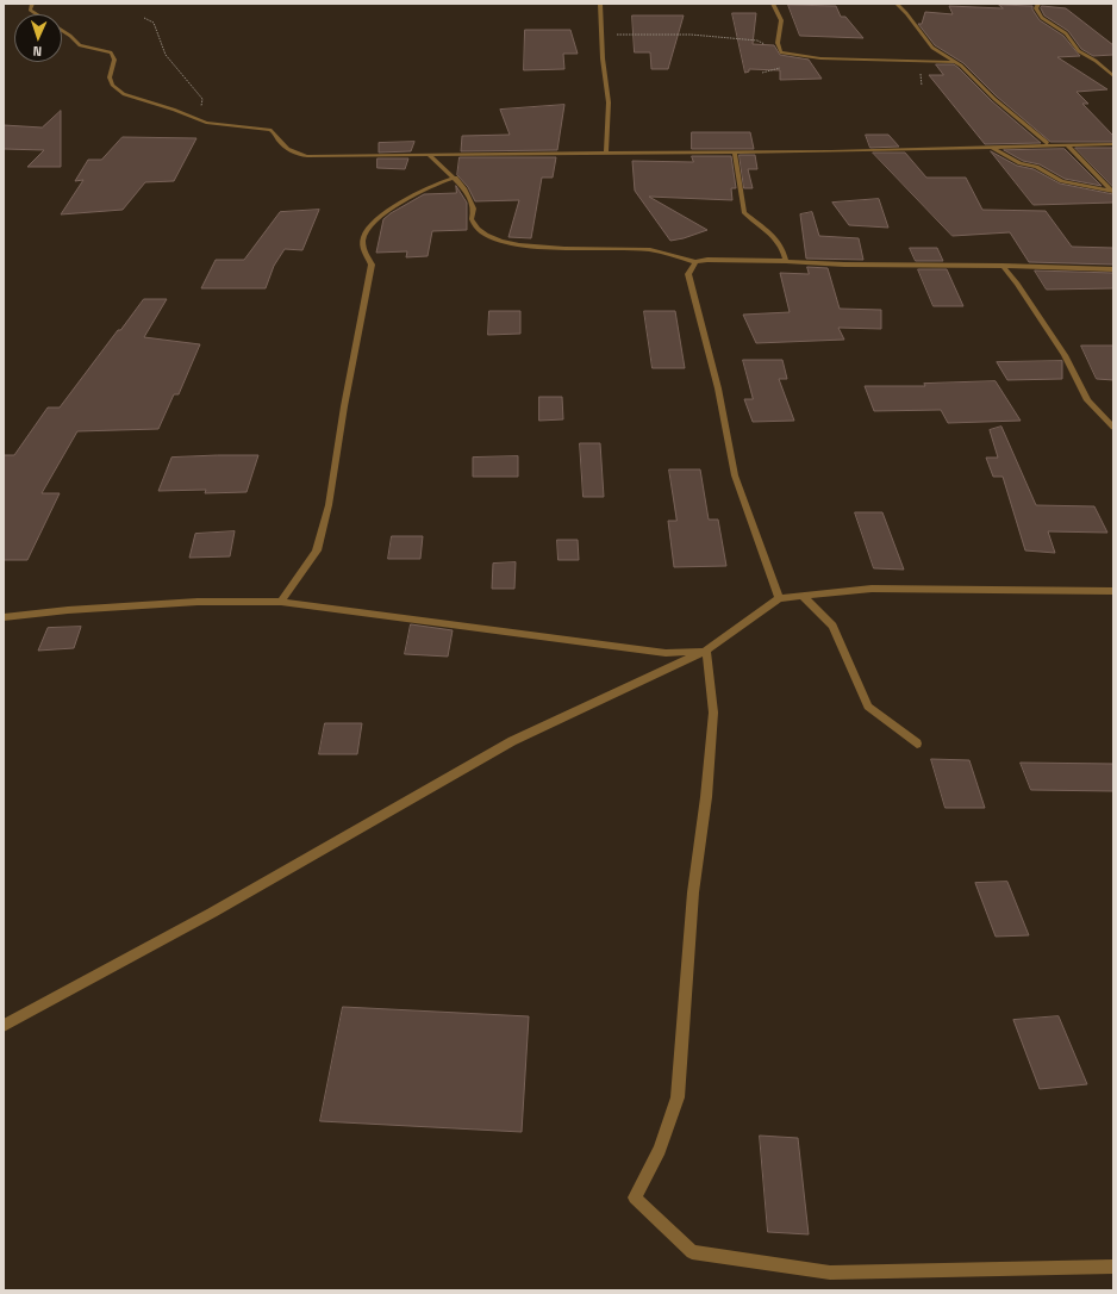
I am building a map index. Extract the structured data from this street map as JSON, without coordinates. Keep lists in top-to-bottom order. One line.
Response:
{"north":"bottom"}
